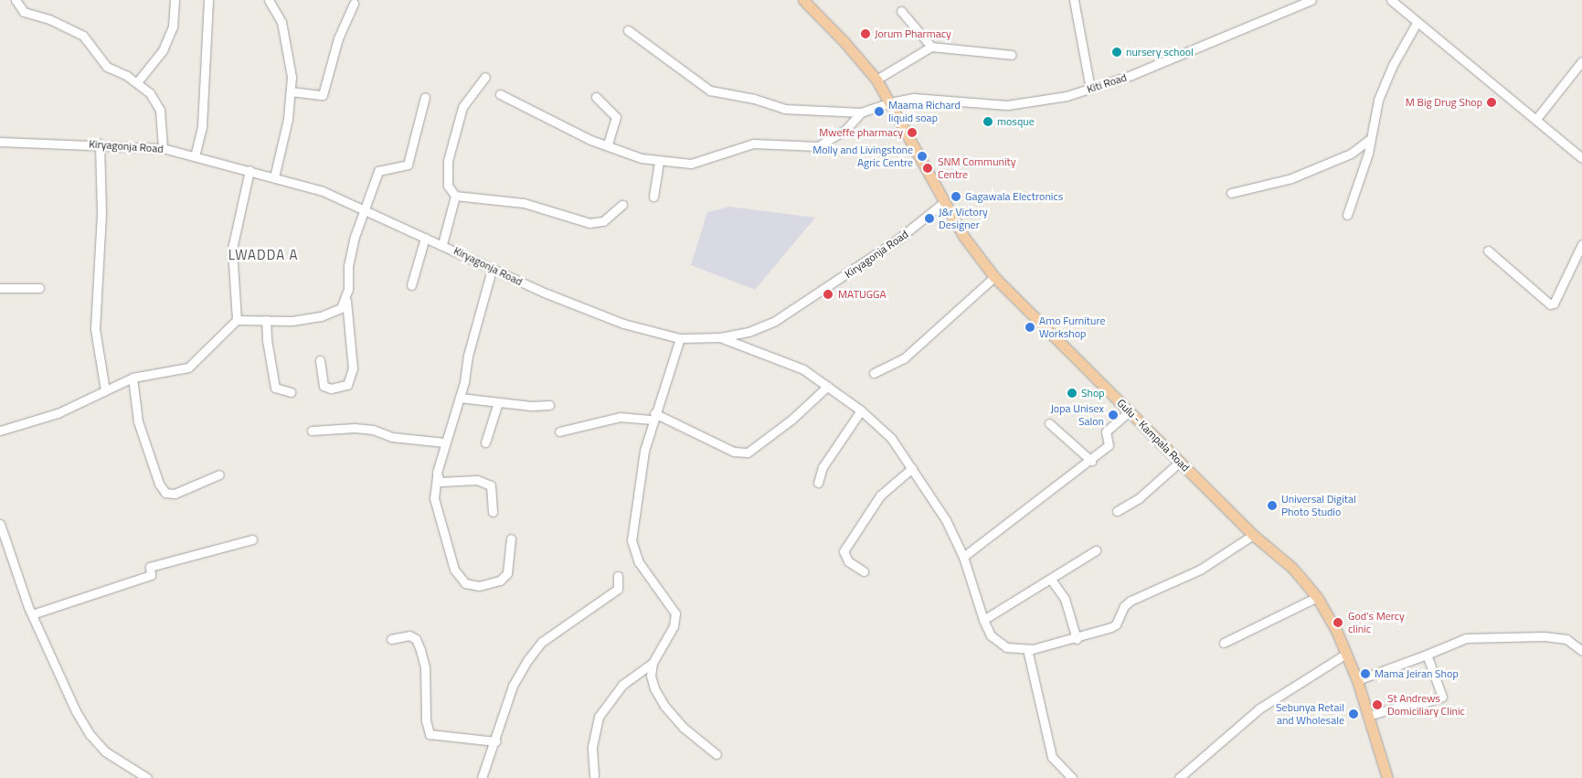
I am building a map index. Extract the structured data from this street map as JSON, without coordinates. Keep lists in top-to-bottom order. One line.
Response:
{"streets":{"main road":["Gulu - Kampala Road"],"street":["Kiti Road","Kiryagonja Road"]},"crossings":[["Kiti Road","Gulu - Kampala Road"],["Kiryagonja Road","Gulu - Kampala Road"]],"districts":["LWADDA A"],"places":["Jorum Pharmacy","nursery school","M Big Drug Shop","Maama Richard liquid soap","mosque","Mweffe pharmacy","Molly and Livingstone Agric Centre","SNM Community Centre","Gagawala Electronics","J&r Victory Designer","MATUGGA","Amo Furniture Workshop","Shop","Jopa Unisex Salon","Universal Digital Photo Studio","God's Mercy clinic","Mama Jeiran Shop","St Andrews Domiciliary Clinic","Sebunya Retail and Wholesale"]}
